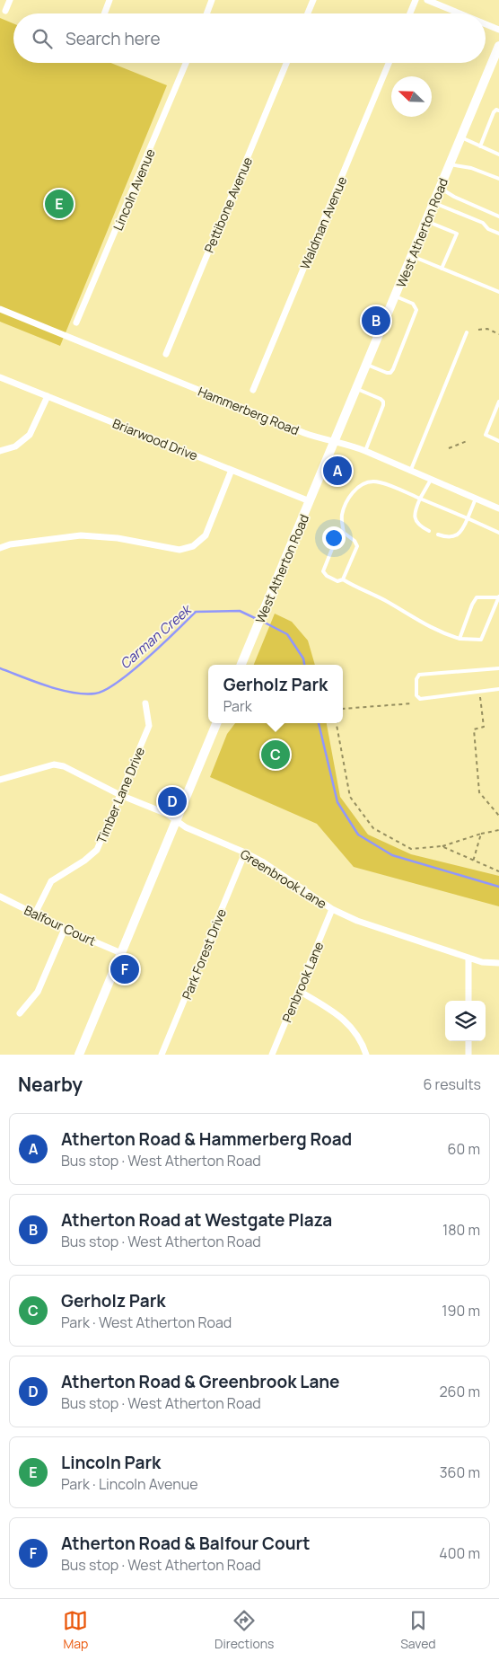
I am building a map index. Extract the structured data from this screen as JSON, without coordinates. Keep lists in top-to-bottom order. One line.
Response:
{"streets":{"street":["Lincoln Avenue","Pettibone Avenue","Waldman Avenue","West Atherton Road","Hammerberg Road","Briarwood Drive","Timber Lane Drive","Greenbrook Lane","Balfour Court","Park Forest Drive","Penbrook Lane"]},"crossings":[["West Atherton Road","Hammerberg Road"],["West Atherton Road","Briarwood Drive"],["Timber Lane Drive","Greenbrook Lane"],["Timber Lane Drive","Balfour Court"],["Greenbrook Lane","Park Forest Drive"],["Greenbrook Lane","Penbrook Lane"]],"water":["Carman Creek"],"north":"top left","page":{"search":"Search here","pins":["E","B","A","C","D","F"],"popup":["Gerholz Park","Park"],"heading":["Nearby","6 results"],"list":[{"mark":"A","name":"Atherton Road & Hammerberg Road","note":"Bus stop · West Atherton Road","value":"60 m"},{"mark":"B","name":"Atherton Road at Westgate Plaza","note":"Bus stop · West Atherton Road","value":"180 m"},{"mark":"C","name":"Gerholz Park","note":"Park · West Atherton Road","value":"190 m"},{"mark":"D","name":"Atherton Road & Greenbrook Lane","note":"Bus stop · West Atherton Road","value":"260 m"},{"mark":"E","name":"Lincoln Park","note":"Park · Lincoln Avenue","value":"360 m"},{"mark":"F","name":"Atherton Road & Balfour Court","note":"Bus stop · West Atherton Road","value":"400 m"}],"nav":["Map","Directions","Saved"]}}
